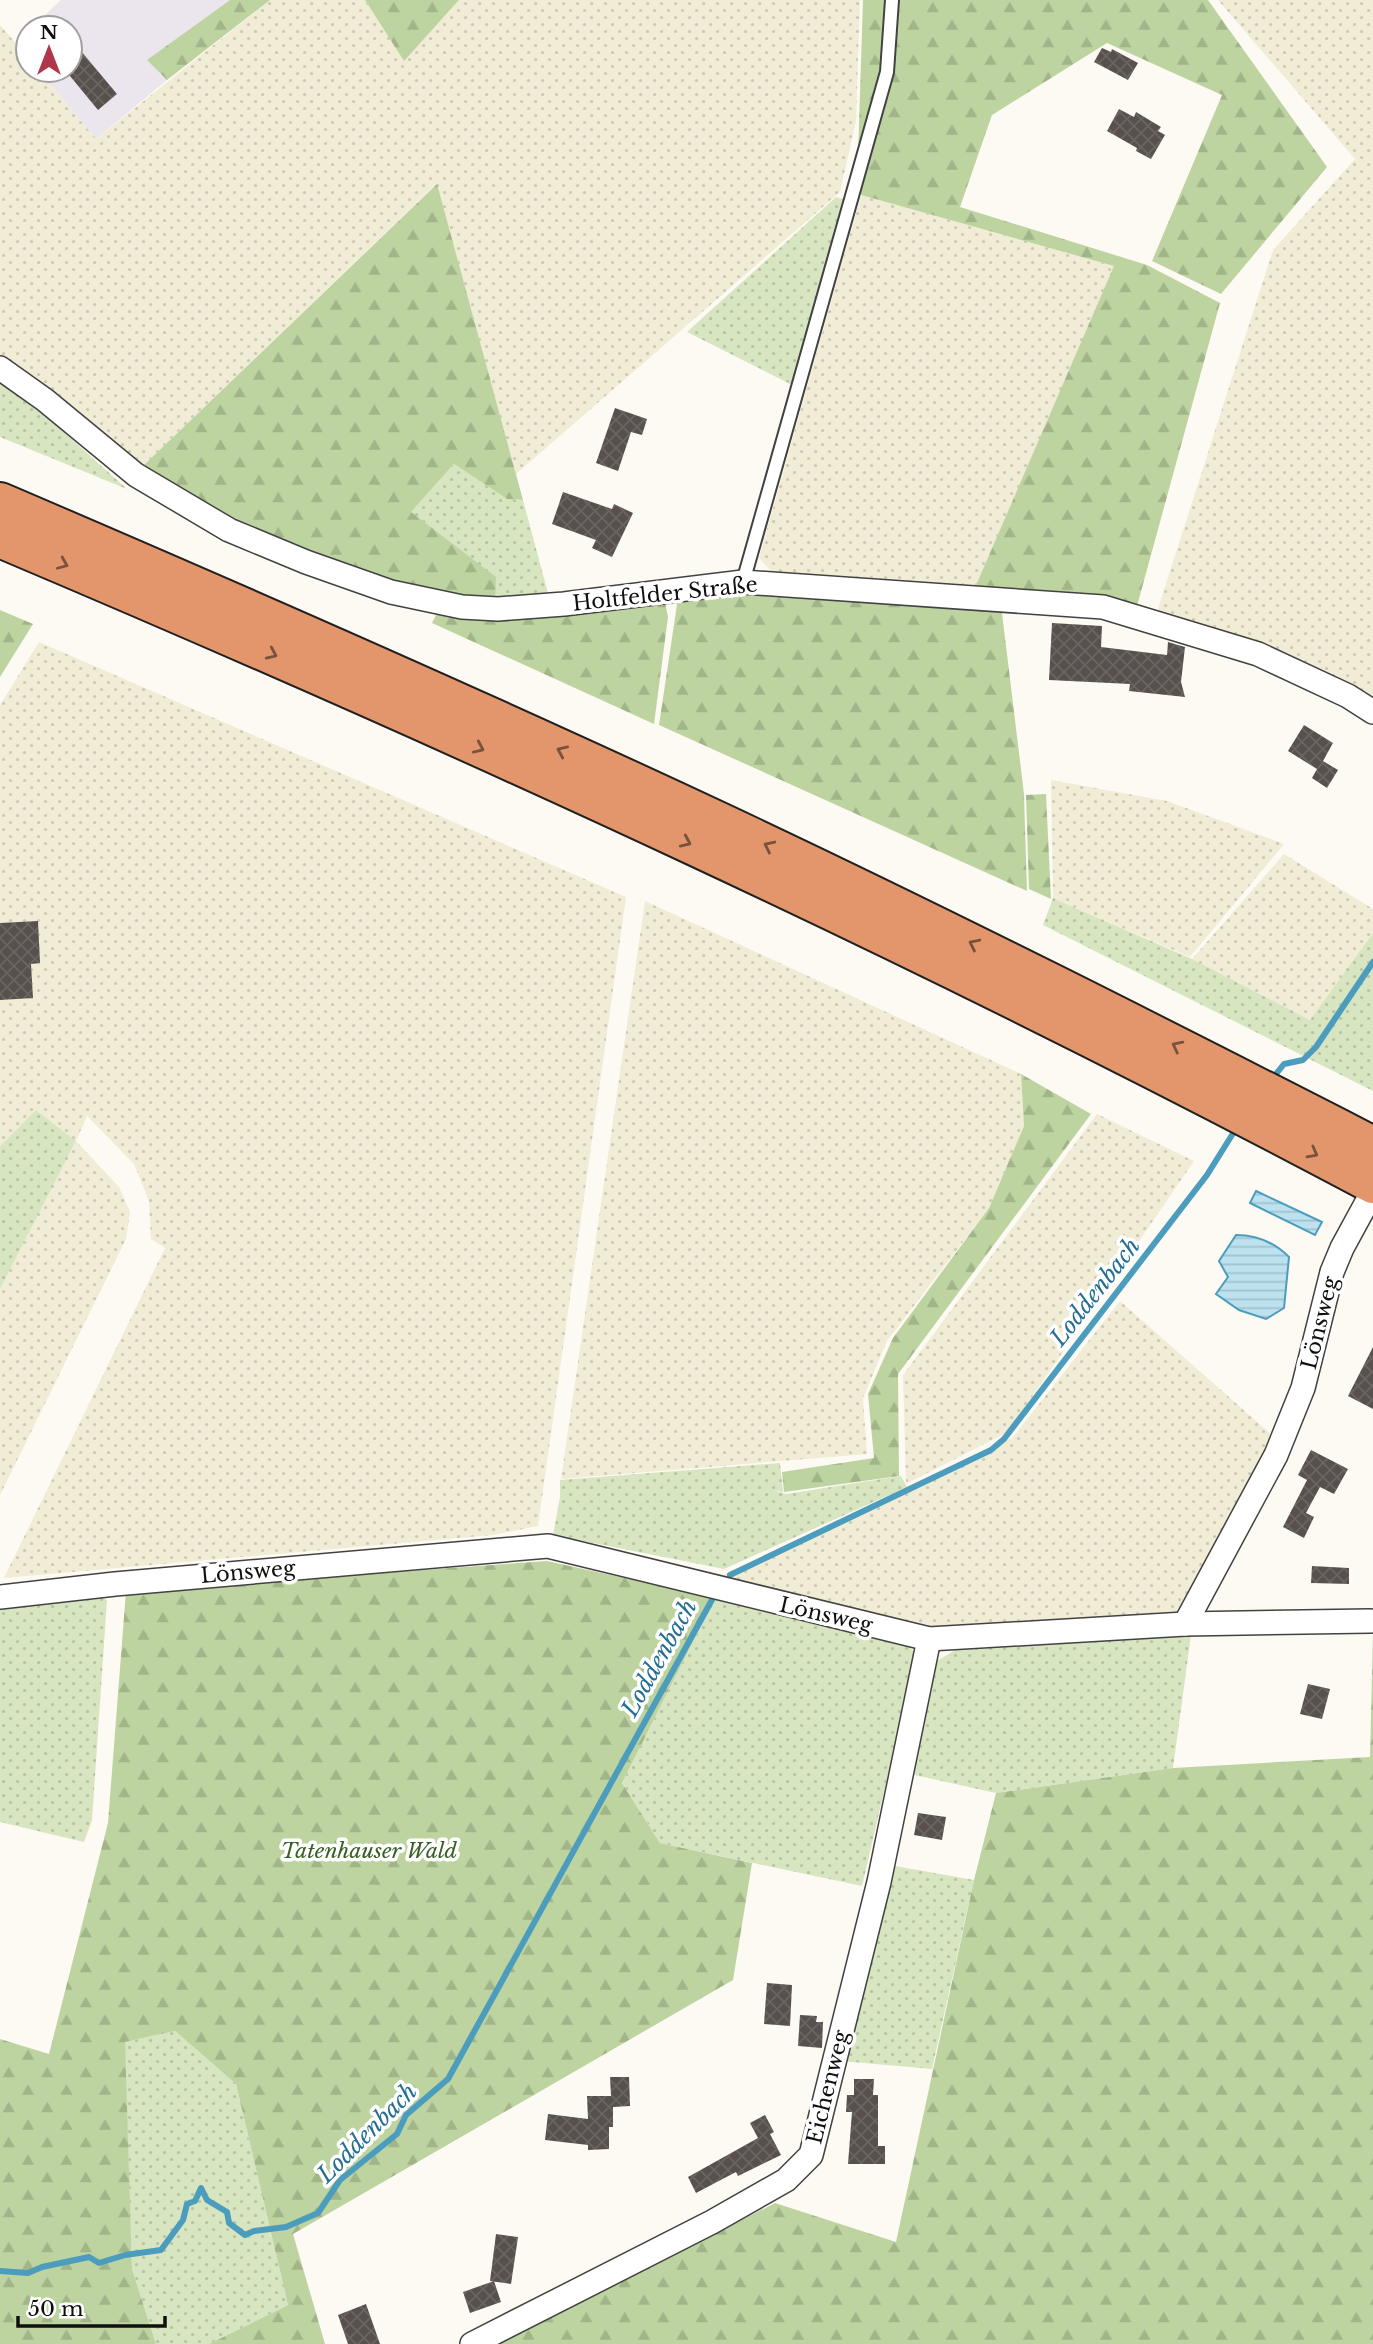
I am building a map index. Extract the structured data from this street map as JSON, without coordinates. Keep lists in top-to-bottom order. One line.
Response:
{"streets":{"street":["Holtfelder Straße","Lönsweg","Eichenweg"]},"crossings":[["Lönsweg","Eichenweg"]],"water":["Loddenbach"],"parks":["Tatenhauser Wald"],"scale_bar":"50 m","north":"top"}
